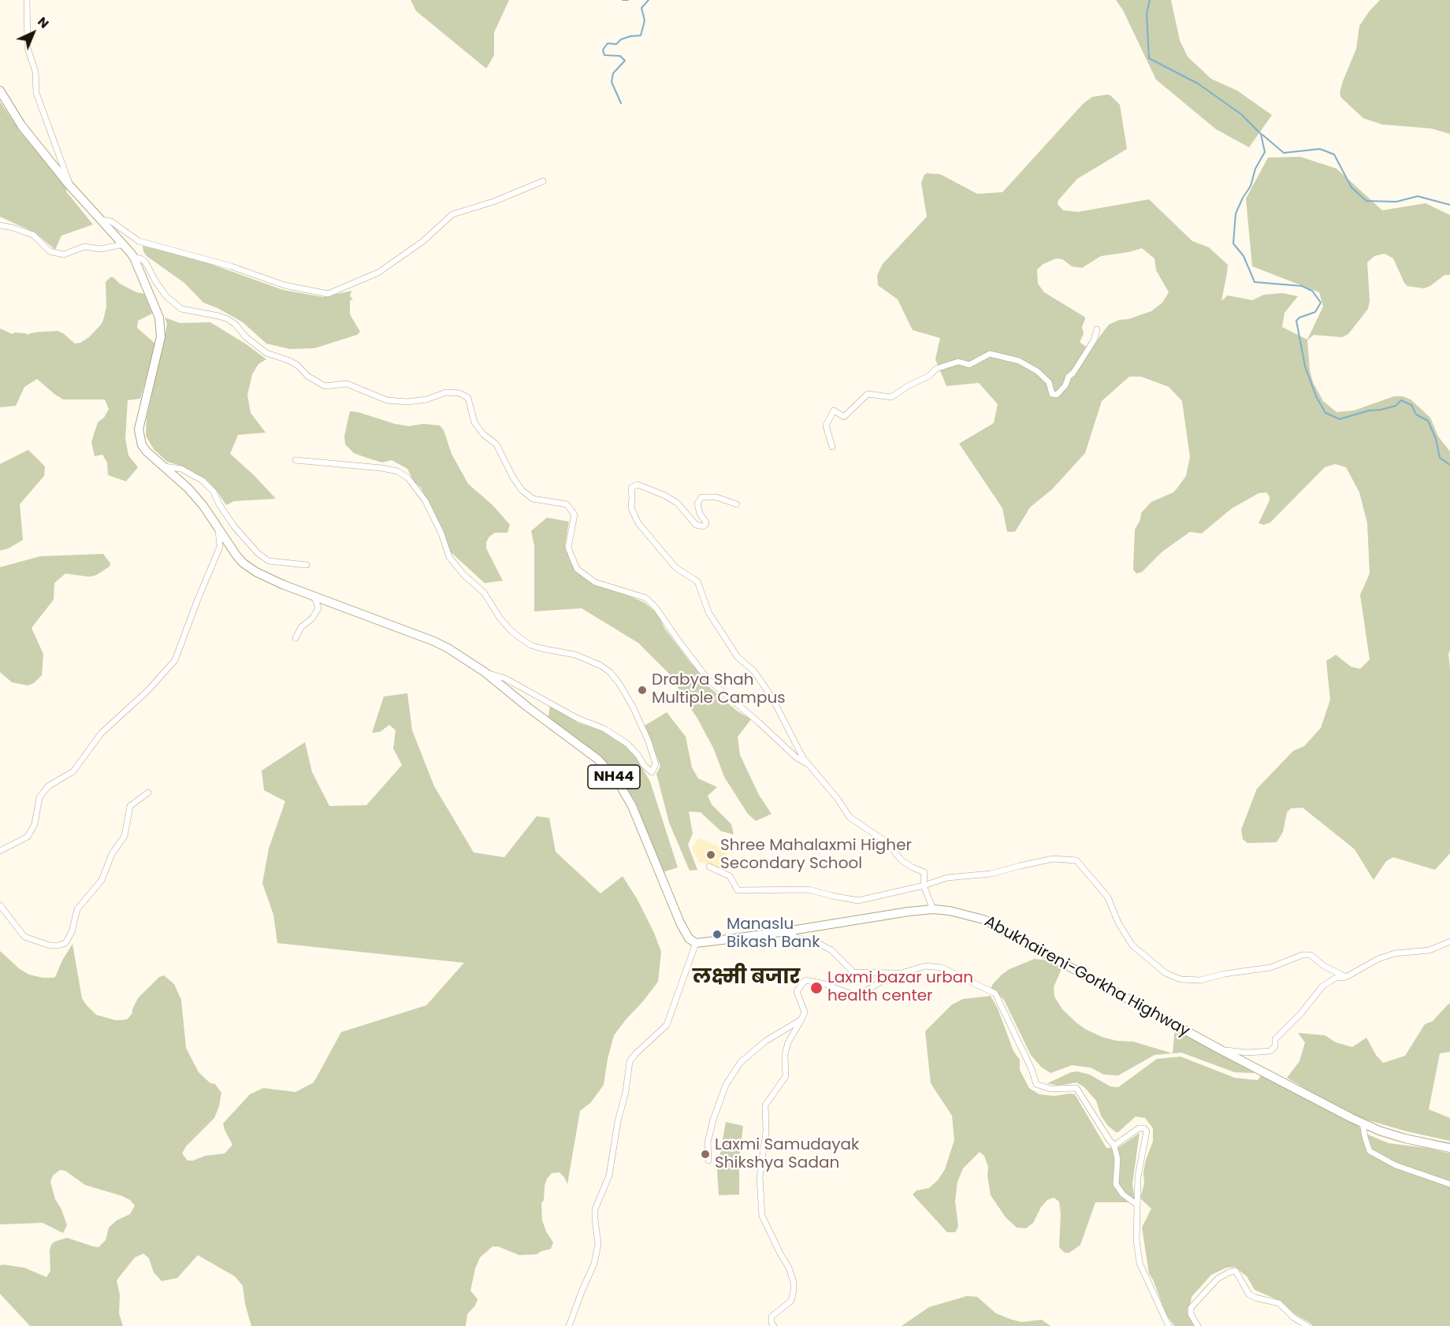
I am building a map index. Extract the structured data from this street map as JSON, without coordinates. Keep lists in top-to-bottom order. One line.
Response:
{"streets":{"main road":["NH44","Abukhaireni-Gorkha Highway"]},"crossings":[["NH44","Abukhaireni-Gorkha Highway"]],"districts":["लक्ष्मी बजार"],"places":["Drabya Shah Multiple Campus","Shree Mahalaxmi Higher Secondary School","Manaslu Bikash Bank","Laxmi bazar urban health center","Laxmi Samudayak Shikshya Sadan"],"north":"top right"}
